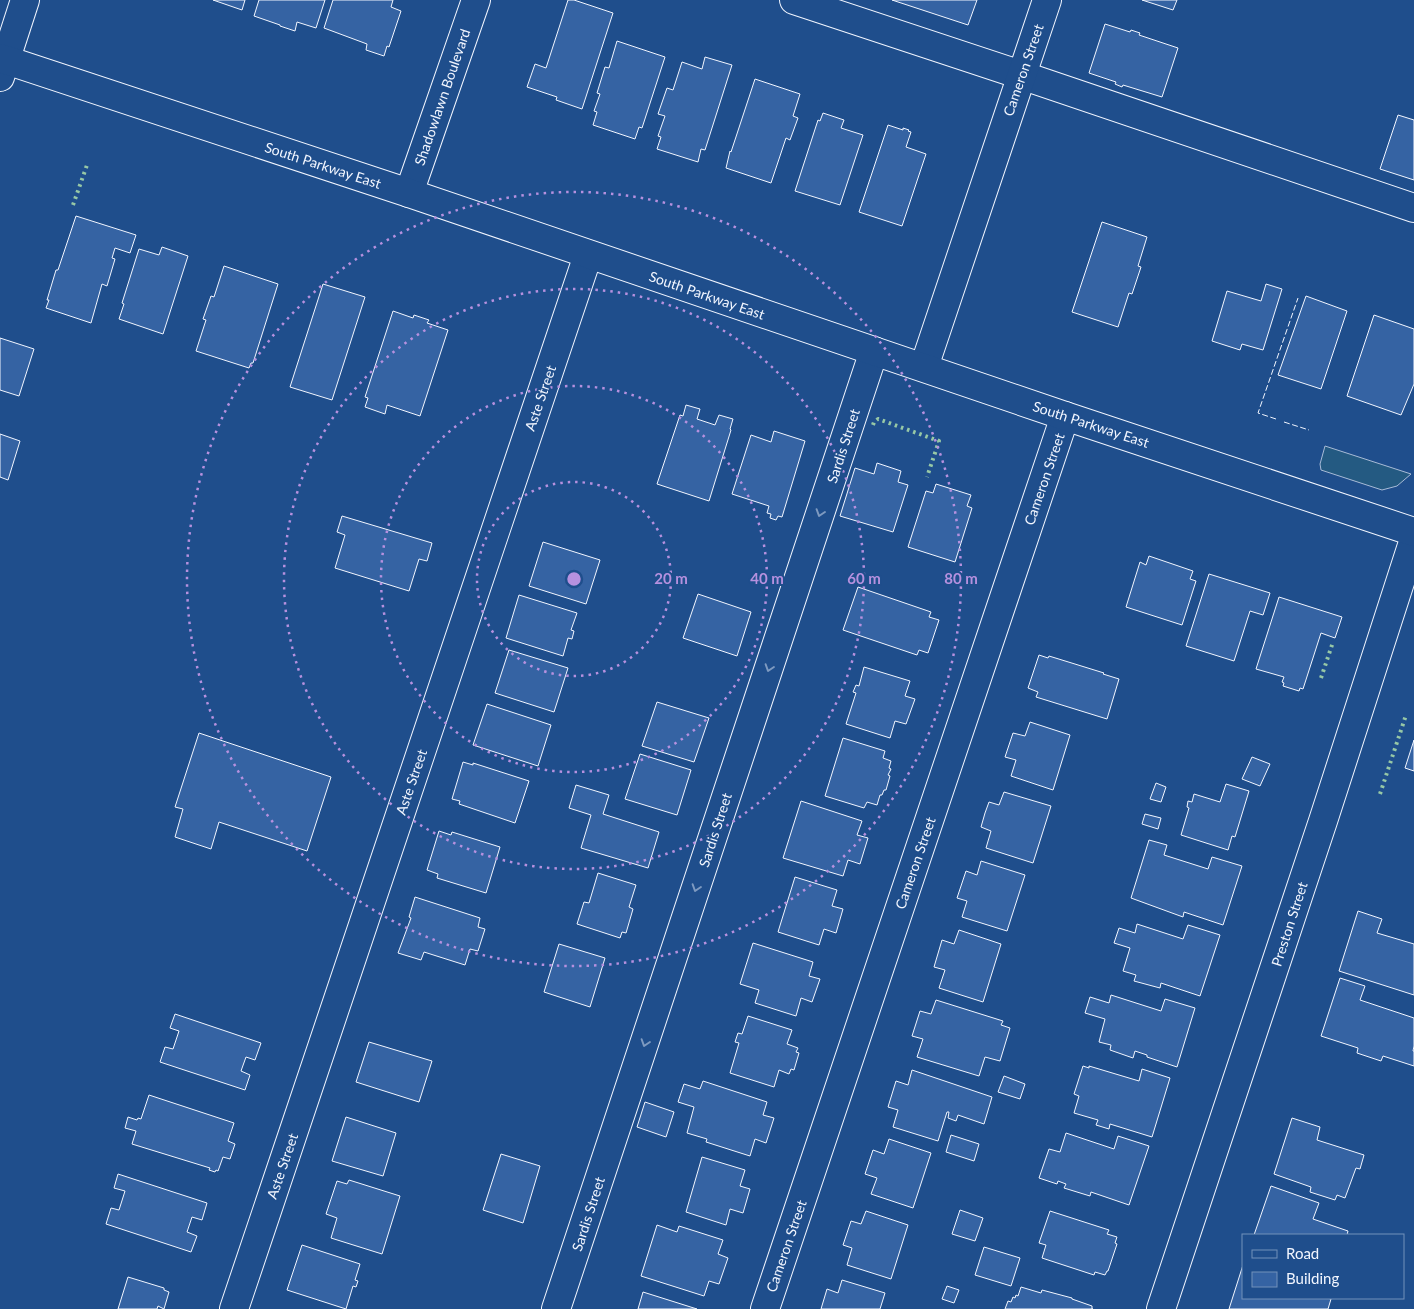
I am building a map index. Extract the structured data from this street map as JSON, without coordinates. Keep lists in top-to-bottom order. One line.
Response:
{"streets":{"street":["Cameron Street","Shadowlawn Boulevard","South Parkway East","Aste Street","Sardis Street","Preston Street"]},"crossings":[["Cameron Street","South Parkway East"],["Shadowlawn Boulevard","South Parkway East"],["South Parkway East","Aste Street"],["South Parkway East","Sardis Street"]],"one_way":["Sardis Street"],"legend":["Road","Building"],"rings":["20 m","40 m","60 m","80 m"]}
